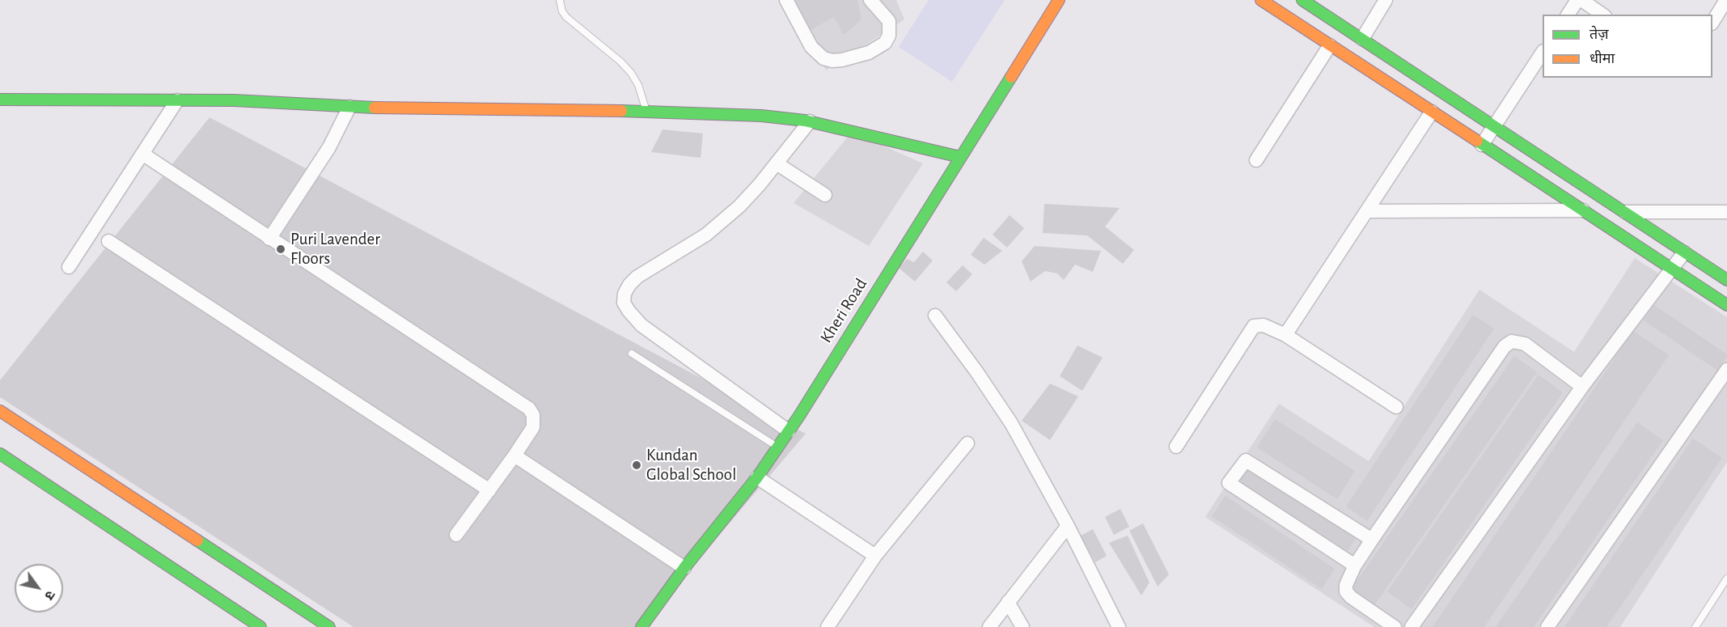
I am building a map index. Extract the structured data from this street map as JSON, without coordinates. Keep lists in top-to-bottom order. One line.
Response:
{"streets":{"street":["Kheri Road"]},"places":["Puri Lavender Floors","Kundan Global School"],"legend":["तेज़","धीमा"],"north":"bottom right"}
